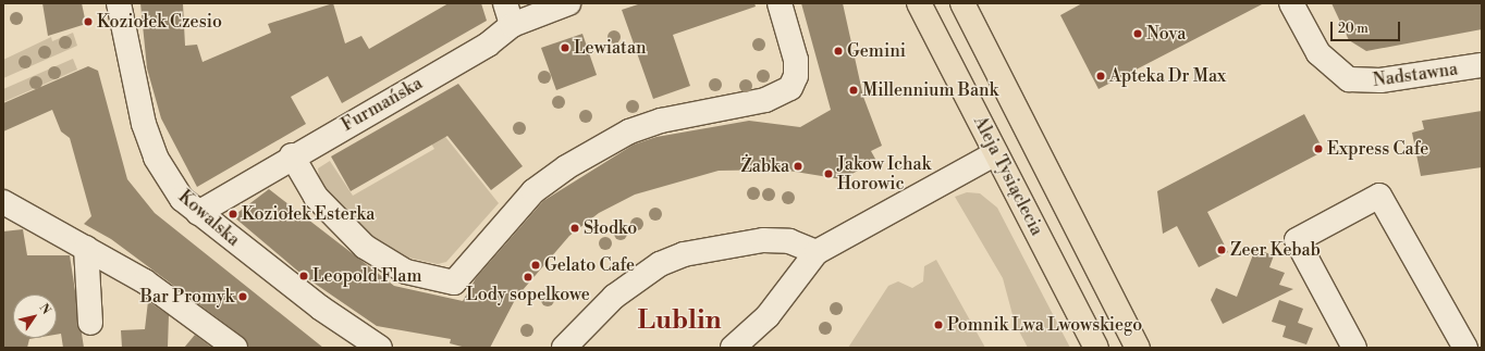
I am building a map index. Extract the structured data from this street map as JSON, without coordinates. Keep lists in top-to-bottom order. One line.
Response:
{"streets":{"main road":["Aleja Tysiąclecia"],"street":["Nadstawna","Furmańska","Kowalska"]},"crossings":[["Furmańska","Kowalska"]],"districts":["Lublin"],"places":["Koziołek Czesio","Nova","Lewiatan","Gemini","Apteka Dr Max","Millennium Bank","Express Cafe","Żabka","Jakow Ichak Horowic","Koziołek Esterka","Słodko","Zeer Kebab","Gelato Cafe","Leopold Flam","Lody sopelkowe","Bar Promyk","Pomnik Lwa Lwowskiego"],"scale_bar":"20 m","north":"top right"}
